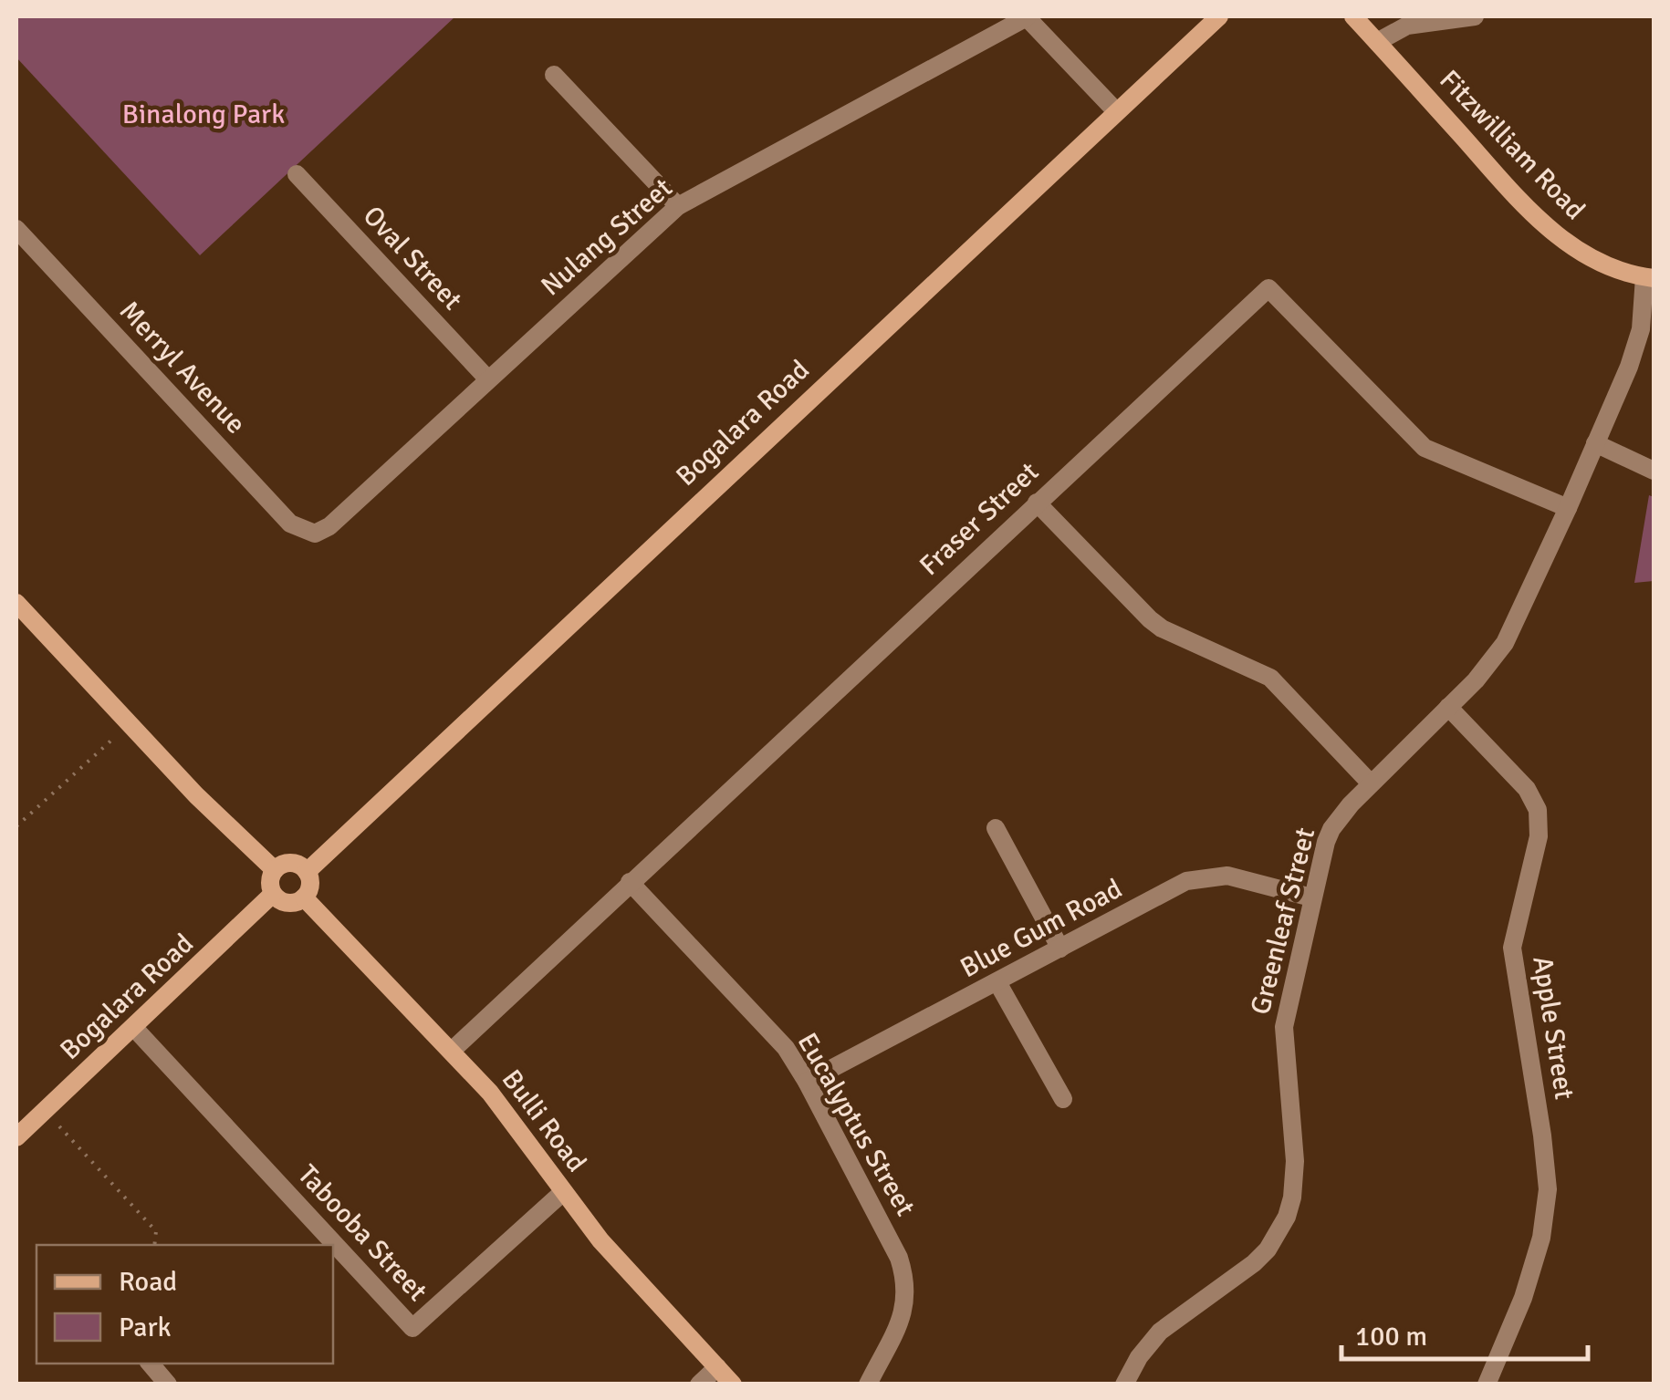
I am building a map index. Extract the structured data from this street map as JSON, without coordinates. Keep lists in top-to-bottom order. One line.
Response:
{"streets":{"street":["Fitzwilliam Road","Nulang Street","Oval Street","Merryl Avenue","Bogalara Road","Fraser Street","Greenleaf Street","Blue Gum Road","Apple Street","Bulli Road","Eucalyptus Street","Tabooba Street"]},"crossings":[["Fitzwilliam Road","Greenleaf Street"],["Nulang Street","Oval Street"],["Nulang Street","Merryl Avenue"],["Bogalara Road","Bulli Road"],["Bogalara Road","Tabooba Street"],["Fraser Street","Greenleaf Street"],["Fraser Street","Bulli Road"],["Fraser Street","Eucalyptus Street"],["Greenleaf Street","Blue Gum Road"],["Greenleaf Street","Apple Street"],["Blue Gum Road","Eucalyptus Street"],["Bulli Road","Tabooba Street"]],"parks":["Binalong Park"],"legend":["Road","Park"],"scale_bar":"100 m"}
